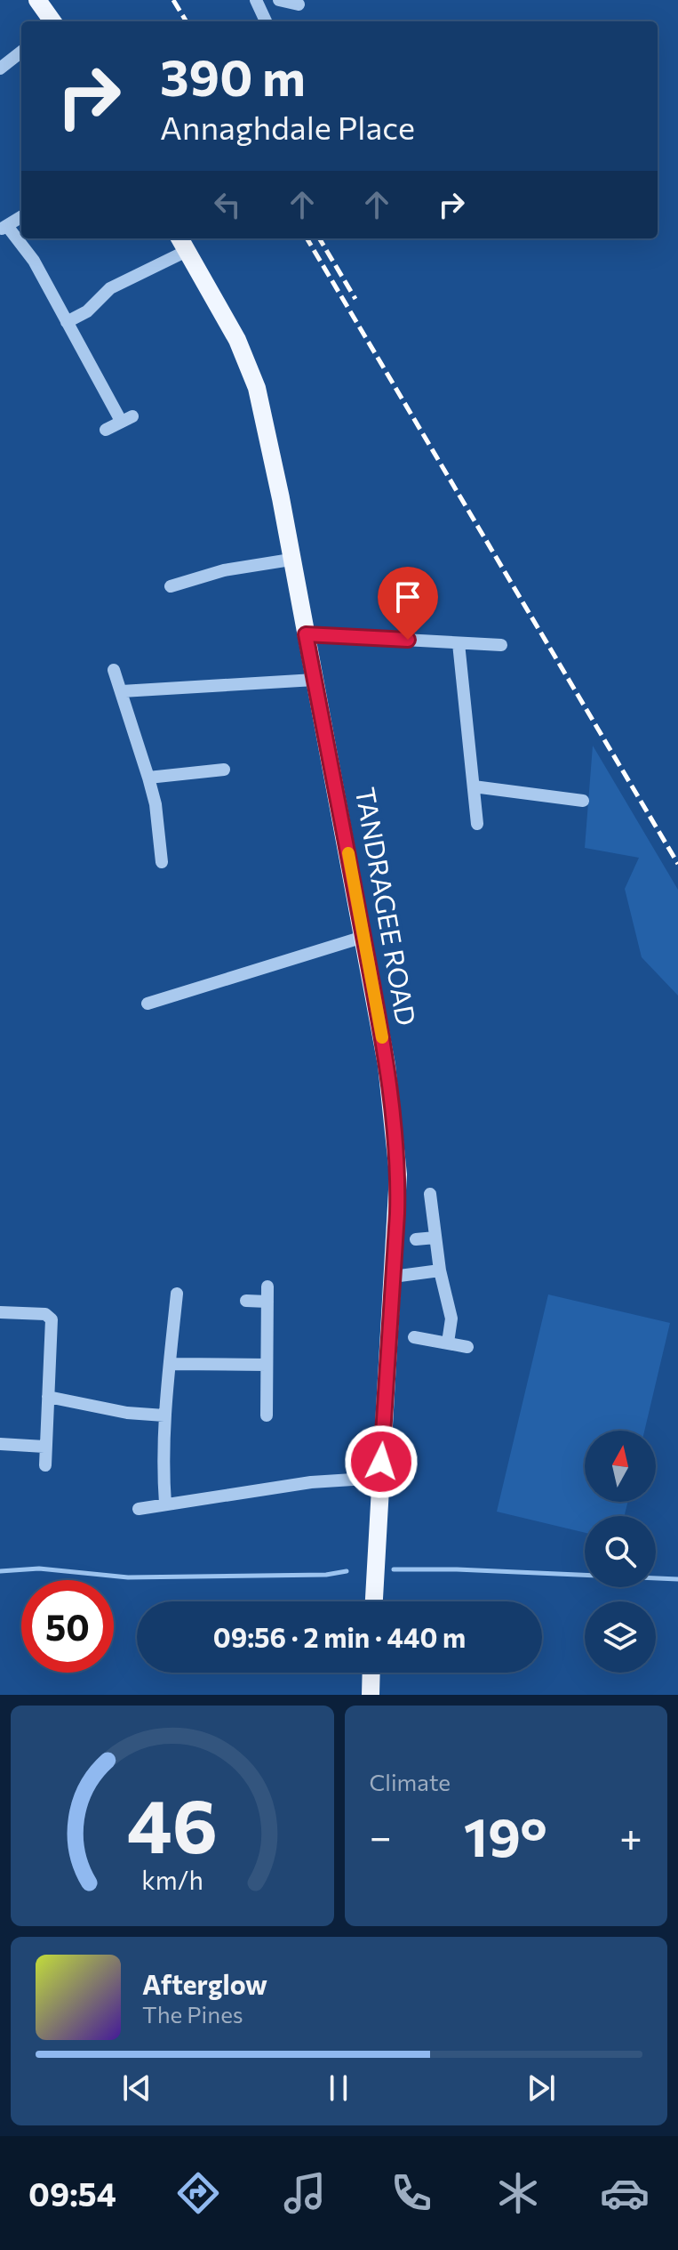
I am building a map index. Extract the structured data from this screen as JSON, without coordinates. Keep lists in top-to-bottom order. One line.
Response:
{"streets":{"main road":["TANDRAGEE ROAD"]},"north":"top","page":{"turn":["390 m","Annaghdale Place"],"limit":"50","trip":"09:56 · 2 min · 440 m","tile":"Climate","heat":["−","19°","+"],"song":["Afterglow","The Pines"],"tabs":"09:54","gauge":["46","km/h"]}}
